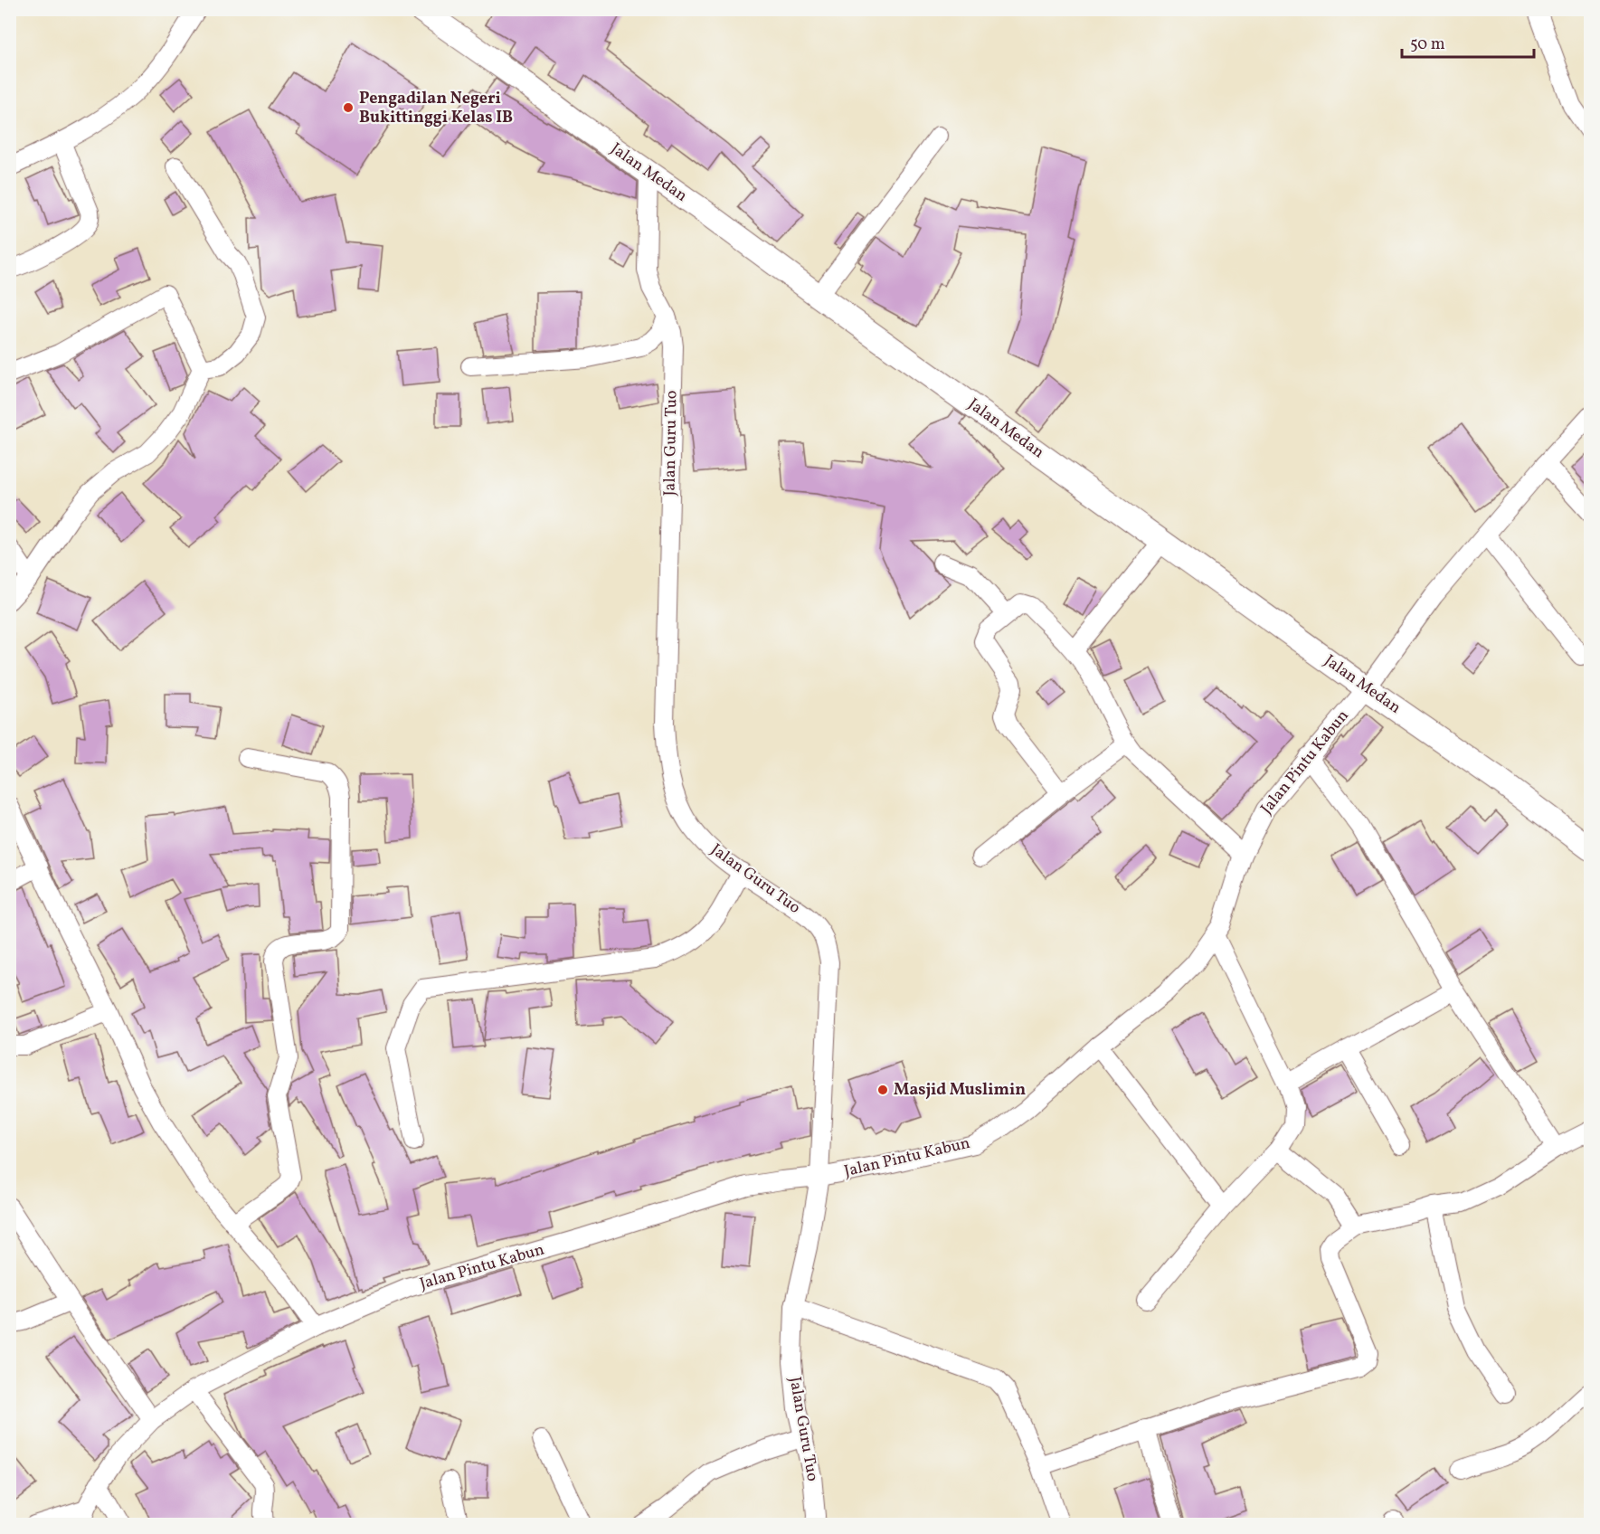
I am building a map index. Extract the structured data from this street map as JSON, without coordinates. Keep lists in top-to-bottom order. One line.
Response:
{"streets":{"main road":["Jalan Medan"],"street":["Jalan Guru Tuo","Jalan Pintu Kabun"]},"crossings":[["Jalan Medan","Jalan Guru Tuo"],["Jalan Medan","Jalan Pintu Kabun"],["Jalan Guru Tuo","Jalan Pintu Kabun"]],"places":["Pengadilan Negeri Bukittinggi Kelas IB","Masjid Muslimin"],"scale_bar":"50 m"}
